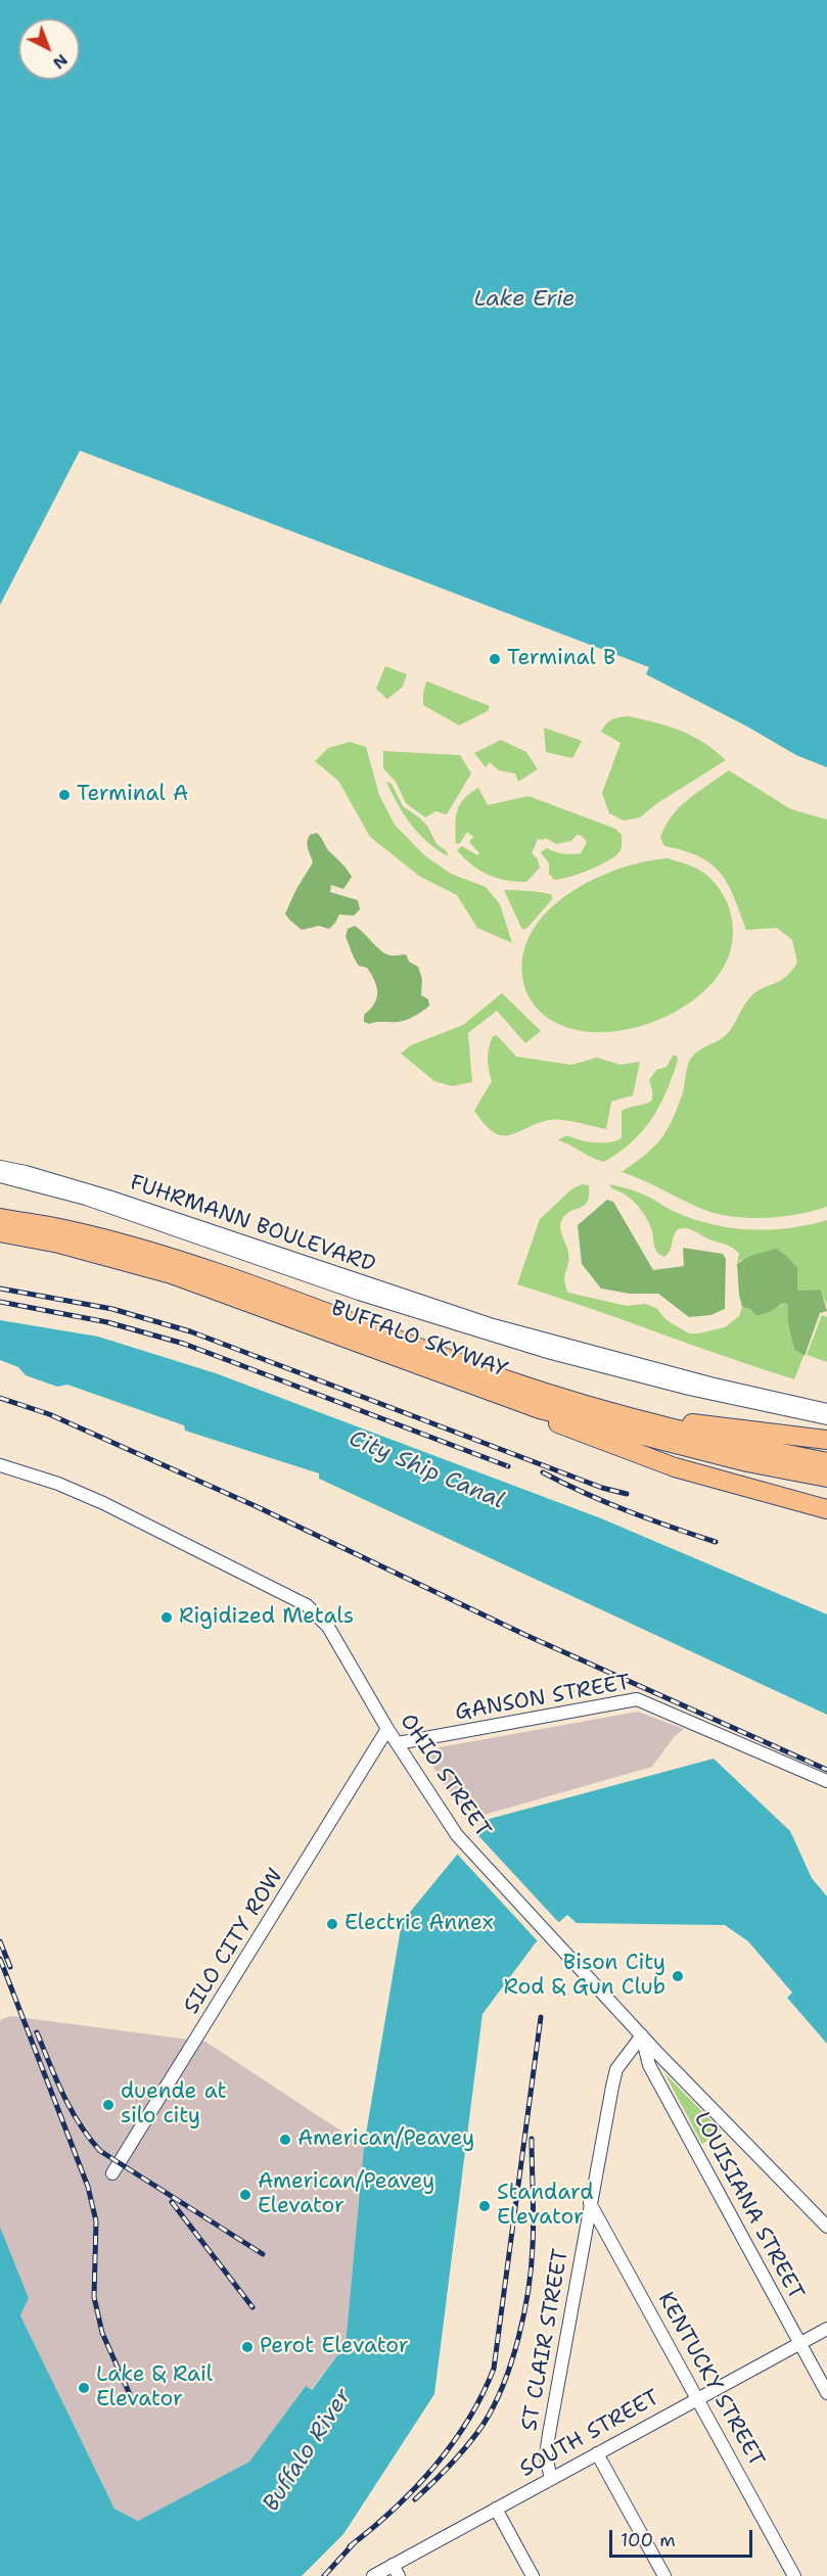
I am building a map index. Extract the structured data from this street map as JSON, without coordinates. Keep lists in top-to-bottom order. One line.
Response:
{"streets":{"highway":["BUFFALO SKYWAY"],"street":["FUHRMANN BOULEVARD","GANSON STREET","OHIO STREET","SILO CITY ROW","LOUISIANA STREET","ST CLAIR STREET","KENTUCKY STREET","SOUTH STREET"]},"crossings":[["GANSON STREET","OHIO STREET"],["OHIO STREET","SILO CITY ROW"],["OHIO STREET","LOUISIANA STREET"],["OHIO STREET","ST CLAIR STREET"],["LOUISIANA STREET","ST CLAIR STREET"],["LOUISIANA STREET","SOUTH STREET"],["ST CLAIR STREET","KENTUCKY STREET"],["ST CLAIR STREET","SOUTH STREET"],["KENTUCKY STREET","SOUTH STREET"]],"water":["Lake Erie","City Ship Canal","Buffalo River"],"places":["Terminal B","Terminal A","Rigidized Metals","Electric Annex","Bison City Rod & Gun Club","duende at silo city","American/Peavey","American/Peavey Elevator","Standard Elevator","Perot Elevator","Lake & Rail Elevator"],"scale_bar":"100 m","north":"bottom right"}
